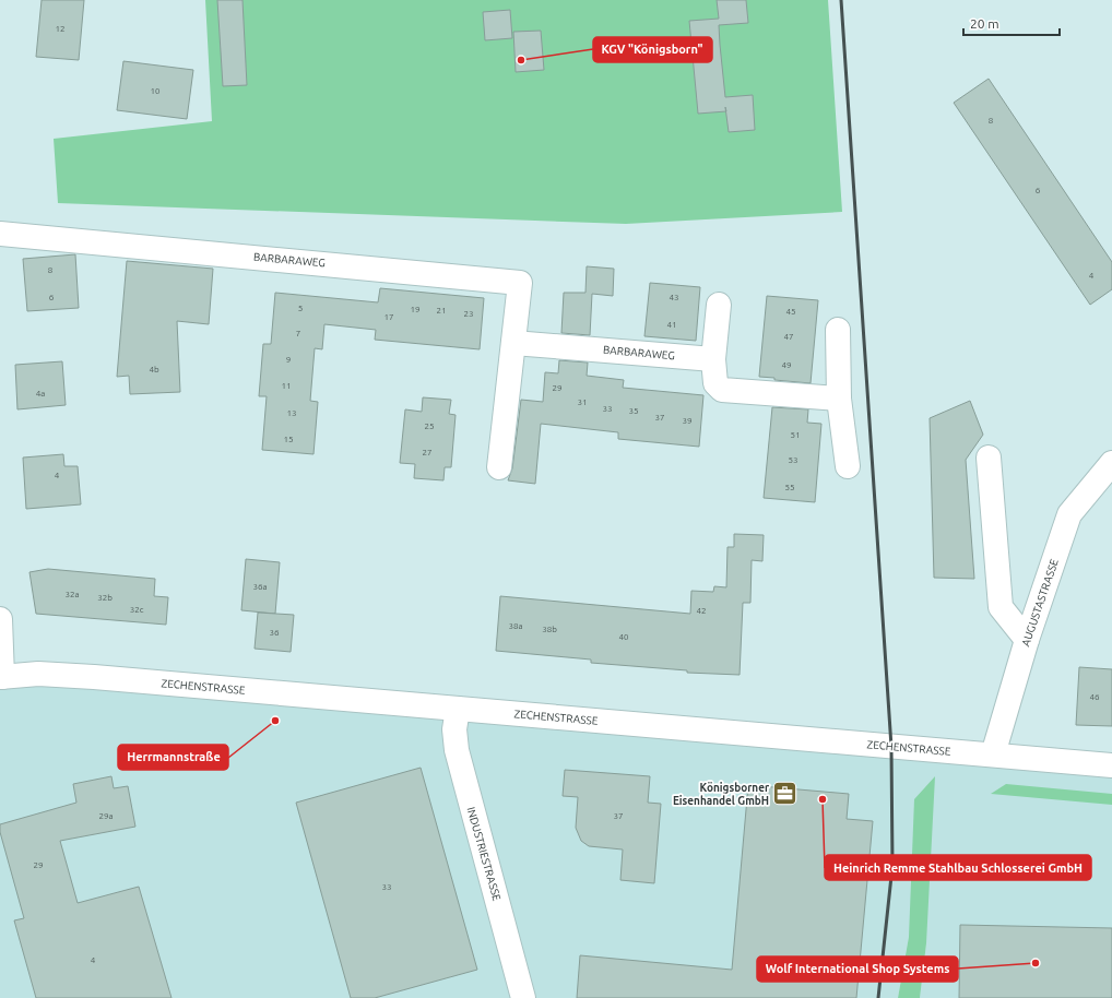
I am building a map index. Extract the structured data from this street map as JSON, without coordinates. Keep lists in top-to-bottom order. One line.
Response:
{"streets":{"street":["BARBARAWEG","AUGUSTASTRASSE","ZECHENSTRASSE","INDUSTRIESTRASSE"]},"crossings":[["AUGUSTASTRASSE","ZECHENSTRASSE"],["ZECHENSTRASSE","INDUSTRIESTRASSE"]],"places":{"other":["KGV \"Königsborn\"","Herrmannstraße","Heinrich Remme Stahlbau Schlosserei GmbH","Wolf International Shop Systems"],"office":["Königsborner Eisenhandel GmbH"]},"house_numbers":["12","10","8","6","8","4","6","43","5","19","21","45","23","17","41","7","47","9","49","4b","11","29","4a","31","33","35","13","37","39","25","51","15","27","53","4","55","36a","32a","32b","32c","42","38a","38b","36","40","46","29a","37","29","33","4"],"scale_bar":"20 m"}
